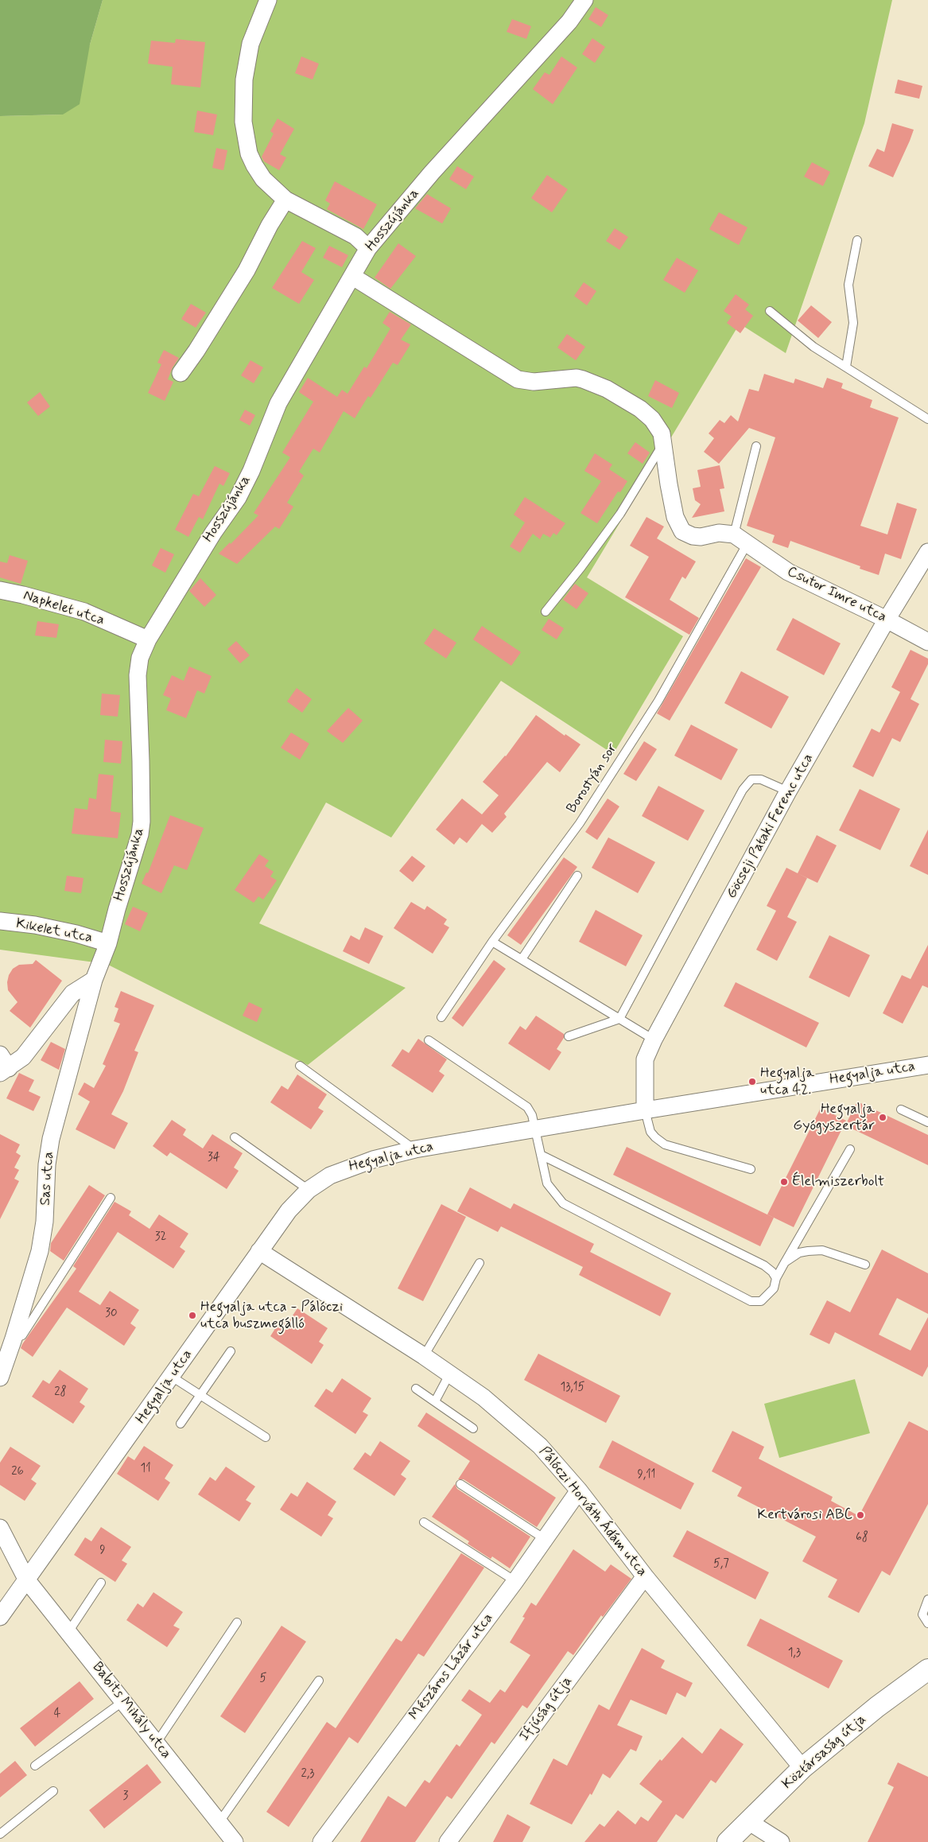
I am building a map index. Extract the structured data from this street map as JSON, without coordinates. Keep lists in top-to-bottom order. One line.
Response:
{"streets":{"street":["Hosszújánka","Csutor Imre utca","Napkelet utca","Göcseji Pataki Ferenc utca","Kikelet utca","Hegyalja utca","Sas utca","Pálóczi Horváth Ádám utca","Mészáros Lázár utca","Ifjúság útja","Babits Mihály utca","Köztársaság útja"],"lane":["Borostyán sor"]},"crossings":[["Hosszújánka","Napkelet utca"],["Hosszújánka","Kikelet utca"],["Hosszújánka","Sas utca"],["Csutor Imre utca","Borostyán sor"],["Csutor Imre utca","Göcseji Pataki Ferenc utca"],["Göcseji Pataki Ferenc utca","Hegyalja utca"],["Hegyalja utca","Pálóczi Horváth Ádám utca"],["Hegyalja utca","Babits Mihály utca"],["Pálóczi Horváth Ádám utca","Mészáros Lázár utca"],["Pálóczi Horváth Ádám utca","Ifjúság útja"],["Pálóczi Horváth Ádám utca","Köztársaság útja"]],"places":["Hegyalja utca 42.","Hegyalja Gyógyszertár","Élelmiszerbolt","Hegyalja utca - Pálóczi utca buszmegálló","Kertvárosi ABC"],"house_numbers":["34","32","30","13,15","28","11","26","9,11","68","9","5,7","1,3","5","4","2,3","3"]}
